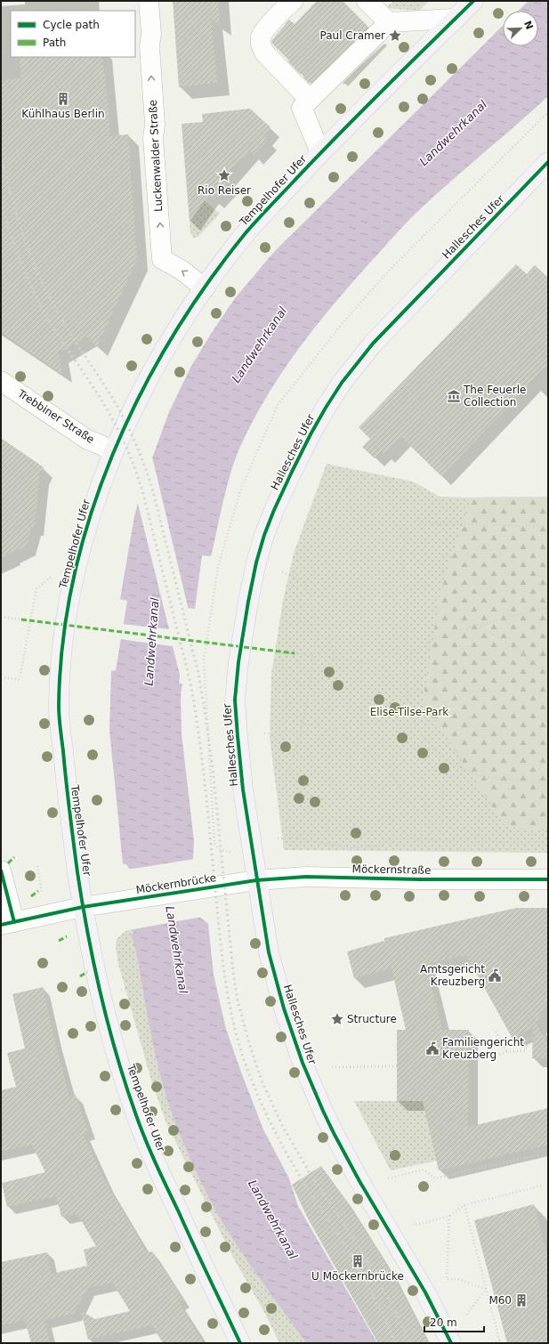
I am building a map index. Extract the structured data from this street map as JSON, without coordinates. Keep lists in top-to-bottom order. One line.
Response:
{"streets":{"main road":["Tempelhofer Ufer","Hallesches Ufer"],"street":["Luckenwalder Straße","Trebbiner Straße","Möckernstraße","Möckernbrücke"]},"crossings":[["Luckenwalder Straße","Tempelhofer Ufer"],["Tempelhofer Ufer","Trebbiner Straße"],["Tempelhofer Ufer","Möckernbrücke"],["Hallesches Ufer","Möckernstraße"],["Möckernstraße","Möckernbrücke"]],"one_way":["Luckenwalder Straße"],"water":["Landwehrkanal"],"parks":["Elise-Tilse-Park"],"places":{"place":["Paul Cramer","Rio Reiser","Structure"],"building":["Kühlhaus Berlin","U Möckernbrücke","M60"],"museum":["The Feuerle Collection"],"public building":["Amtsgericht Kreuzberg","Familiengericht Kreuzberg"]},"legend":["Cycle path","Path"],"scale_bar":"20 m","north":"top right"}
